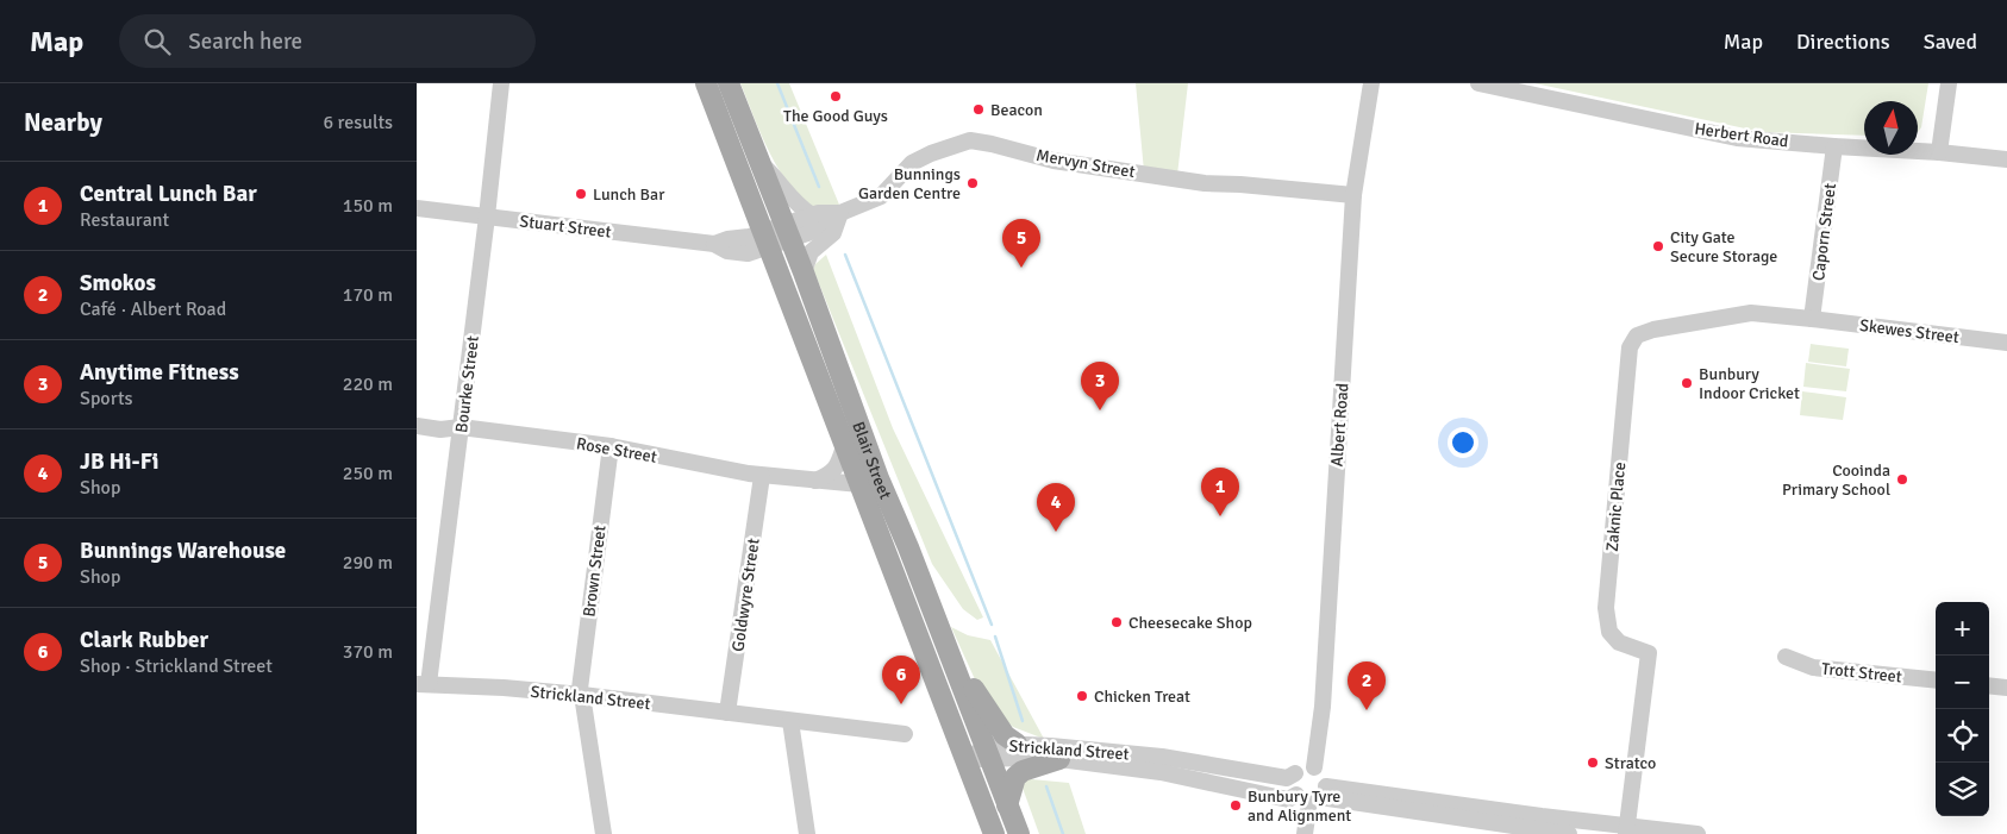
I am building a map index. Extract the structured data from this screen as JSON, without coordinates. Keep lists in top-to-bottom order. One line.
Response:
{"streets":{"main road":["Blair Street"],"street":["Herbert Road","Mervyn Street","Stuart Street","Caporn Street","Skewes Street","Bourke Street","Albert Road","Rose Street","Zaknic Place","Brown Street","Goldwyre Street","Trott Street","Strickland Street"]},"crossings":[["Herbert Road","Caporn Street"],["Mervyn Street","Stuart Street"],["Mervyn Street","Albert Road"],["Mervyn Street","Blair Street"],["Stuart Street","Bourke Street"],["Stuart Street","Blair Street"],["Caporn Street","Skewes Street"],["Caporn Street","Zaknic Place"],["Skewes Street","Zaknic Place"],["Bourke Street","Rose Street"],["Bourke Street","Strickland Street"],["Albert Road","Strickland Street"],["Rose Street","Blair Street"],["Rose Street","Brown Street"],["Rose Street","Goldwyre Street"],["Blair Street","Strickland Street"],["Zaknic Place","Strickland Street"],["Brown Street","Strickland Street"],["Goldwyre Street","Strickland Street"]],"places":["The Good Guys","Beacon","Bunnings Garden Centre","Lunch Bar","City Gate Secure Storage","Bunbury Indoor Cricket","Cooinda Primary School","Cheesecake Shop","Chicken Treat","Stratco","Bunbury Tyre and Alignment"],"north":"top","page":{"header":"Map","search":"Search here","nav":["Map","Directions","Saved"],"heading":["Nearby","6 results"],"list":[{"mark":"1","name":"Central Lunch Bar","note":"Restaurant","value":"150 m"},{"mark":"2","name":"Smokos","note":"Café · Albert Road","value":"170 m"},{"mark":"3","name":"Anytime Fitness","note":"Sports","value":"220 m"},{"mark":"4","name":"JB Hi-Fi","note":"Shop","value":"250 m"},{"mark":"5","name":"Bunnings Warehouse","note":"Shop","value":"290 m"},{"mark":"6","name":"Clark Rubber","note":"Shop · Strickland Street","value":"370 m"}],"pins":["5","3","1","4","6","2"],"map_buttons":["+","−"]}}
